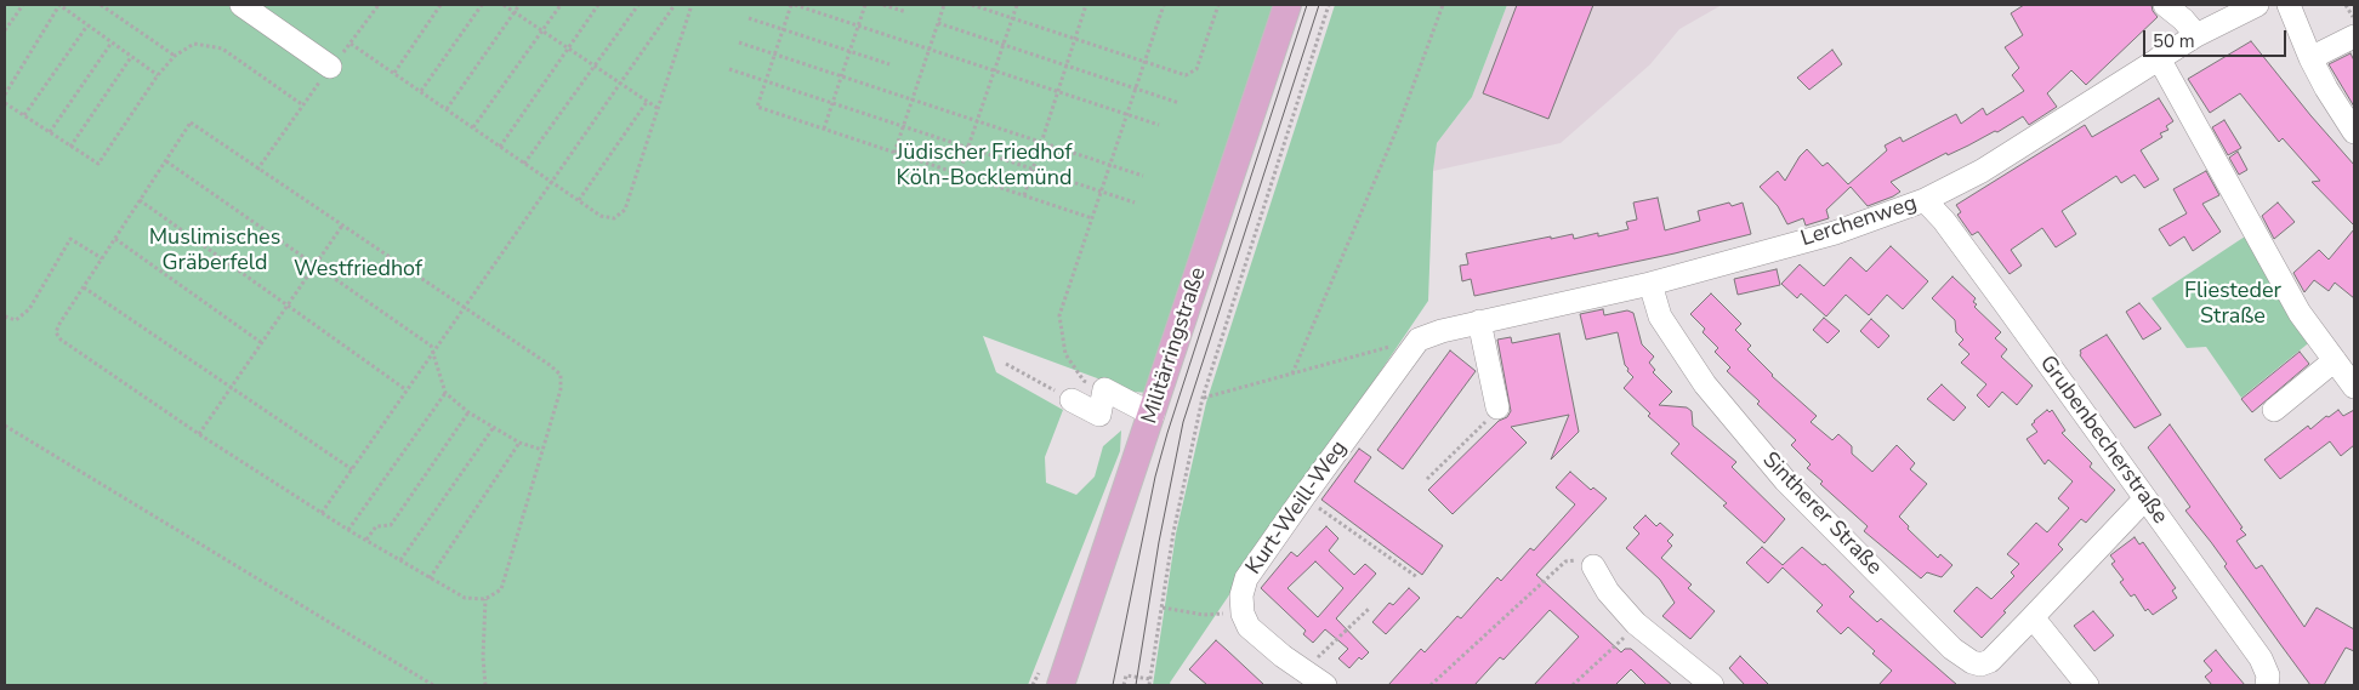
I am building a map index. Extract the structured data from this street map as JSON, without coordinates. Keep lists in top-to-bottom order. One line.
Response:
{"streets":{"main road":["Militärringstraße"],"street":["Lerchenweg","Grubenbecherstraße","Kurt-Weill-Weg","Sintherer Straße"]},"crossings":[["Lerchenweg","Grubenbecherstraße"],["Lerchenweg","Kurt-Weill-Weg"],["Lerchenweg","Sintherer Straße"],["Grubenbecherstraße","Sintherer Straße"]],"parks":["Jüdischer Friedhof Köln-Bocklemünd","Muslimisches Gräberfeld","Westfriedhof","Fliesteder Straße"],"scale_bar":"50 m"}
